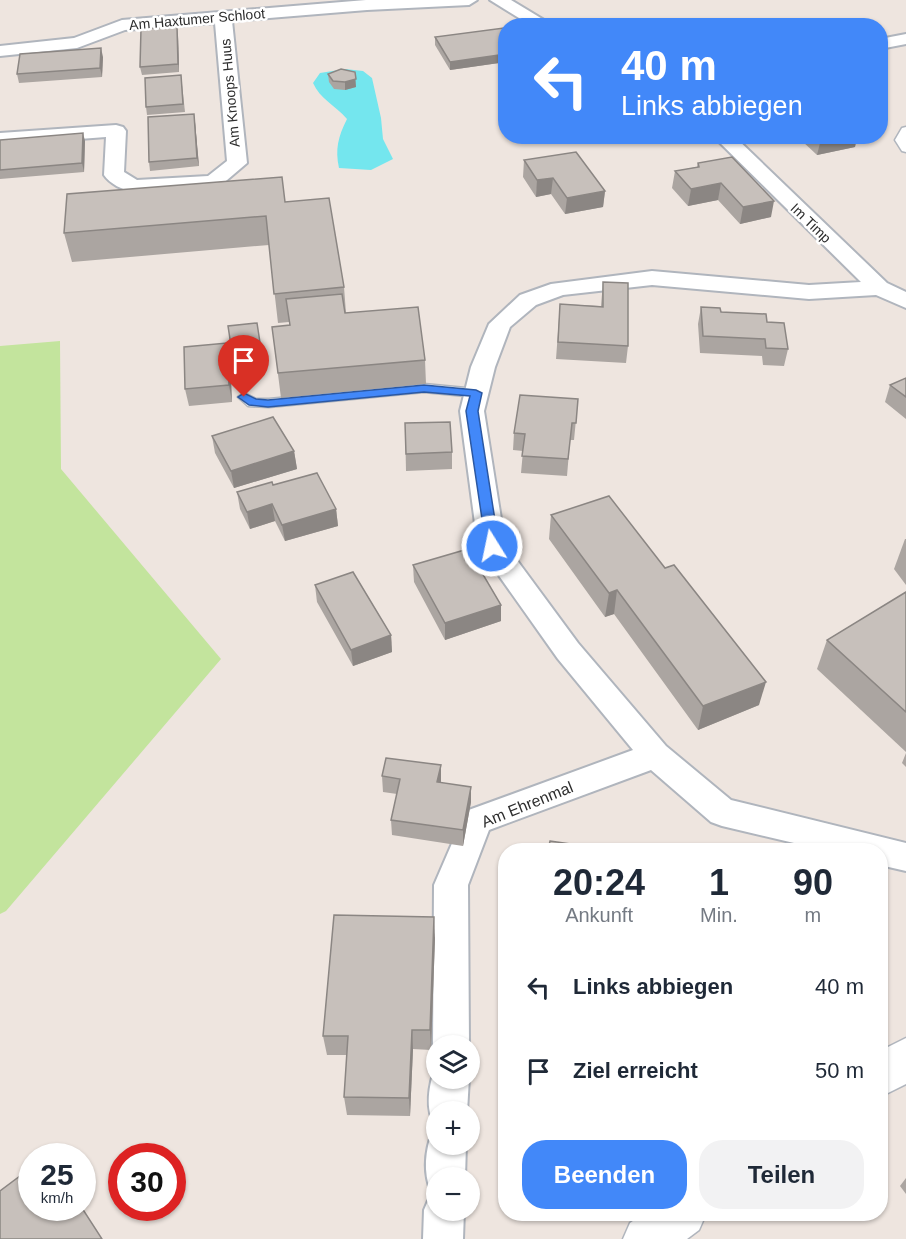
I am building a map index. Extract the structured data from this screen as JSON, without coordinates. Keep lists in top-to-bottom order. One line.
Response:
{"streets":{"street":["Am Haxtumer Schloot","Am Knoops Huus","Im Timp","Am Ehrenmal"]},"crossings":[["Am Haxtumer Schloot","Am Knoops Huus"]],"page":{"turn":["40 m","Links abbiegen"],"eta":["20:24","Ankunft","1","Min.","90","m"],"list":[{"name":"Links abbiegen","value":"40 m"},{"name":"Ziel erreicht","value":"50 m"}],"map_buttons":["+","−"],"buttons":["Beenden","Teilen"],"speed":"25 km/h","limit":"30"}}
